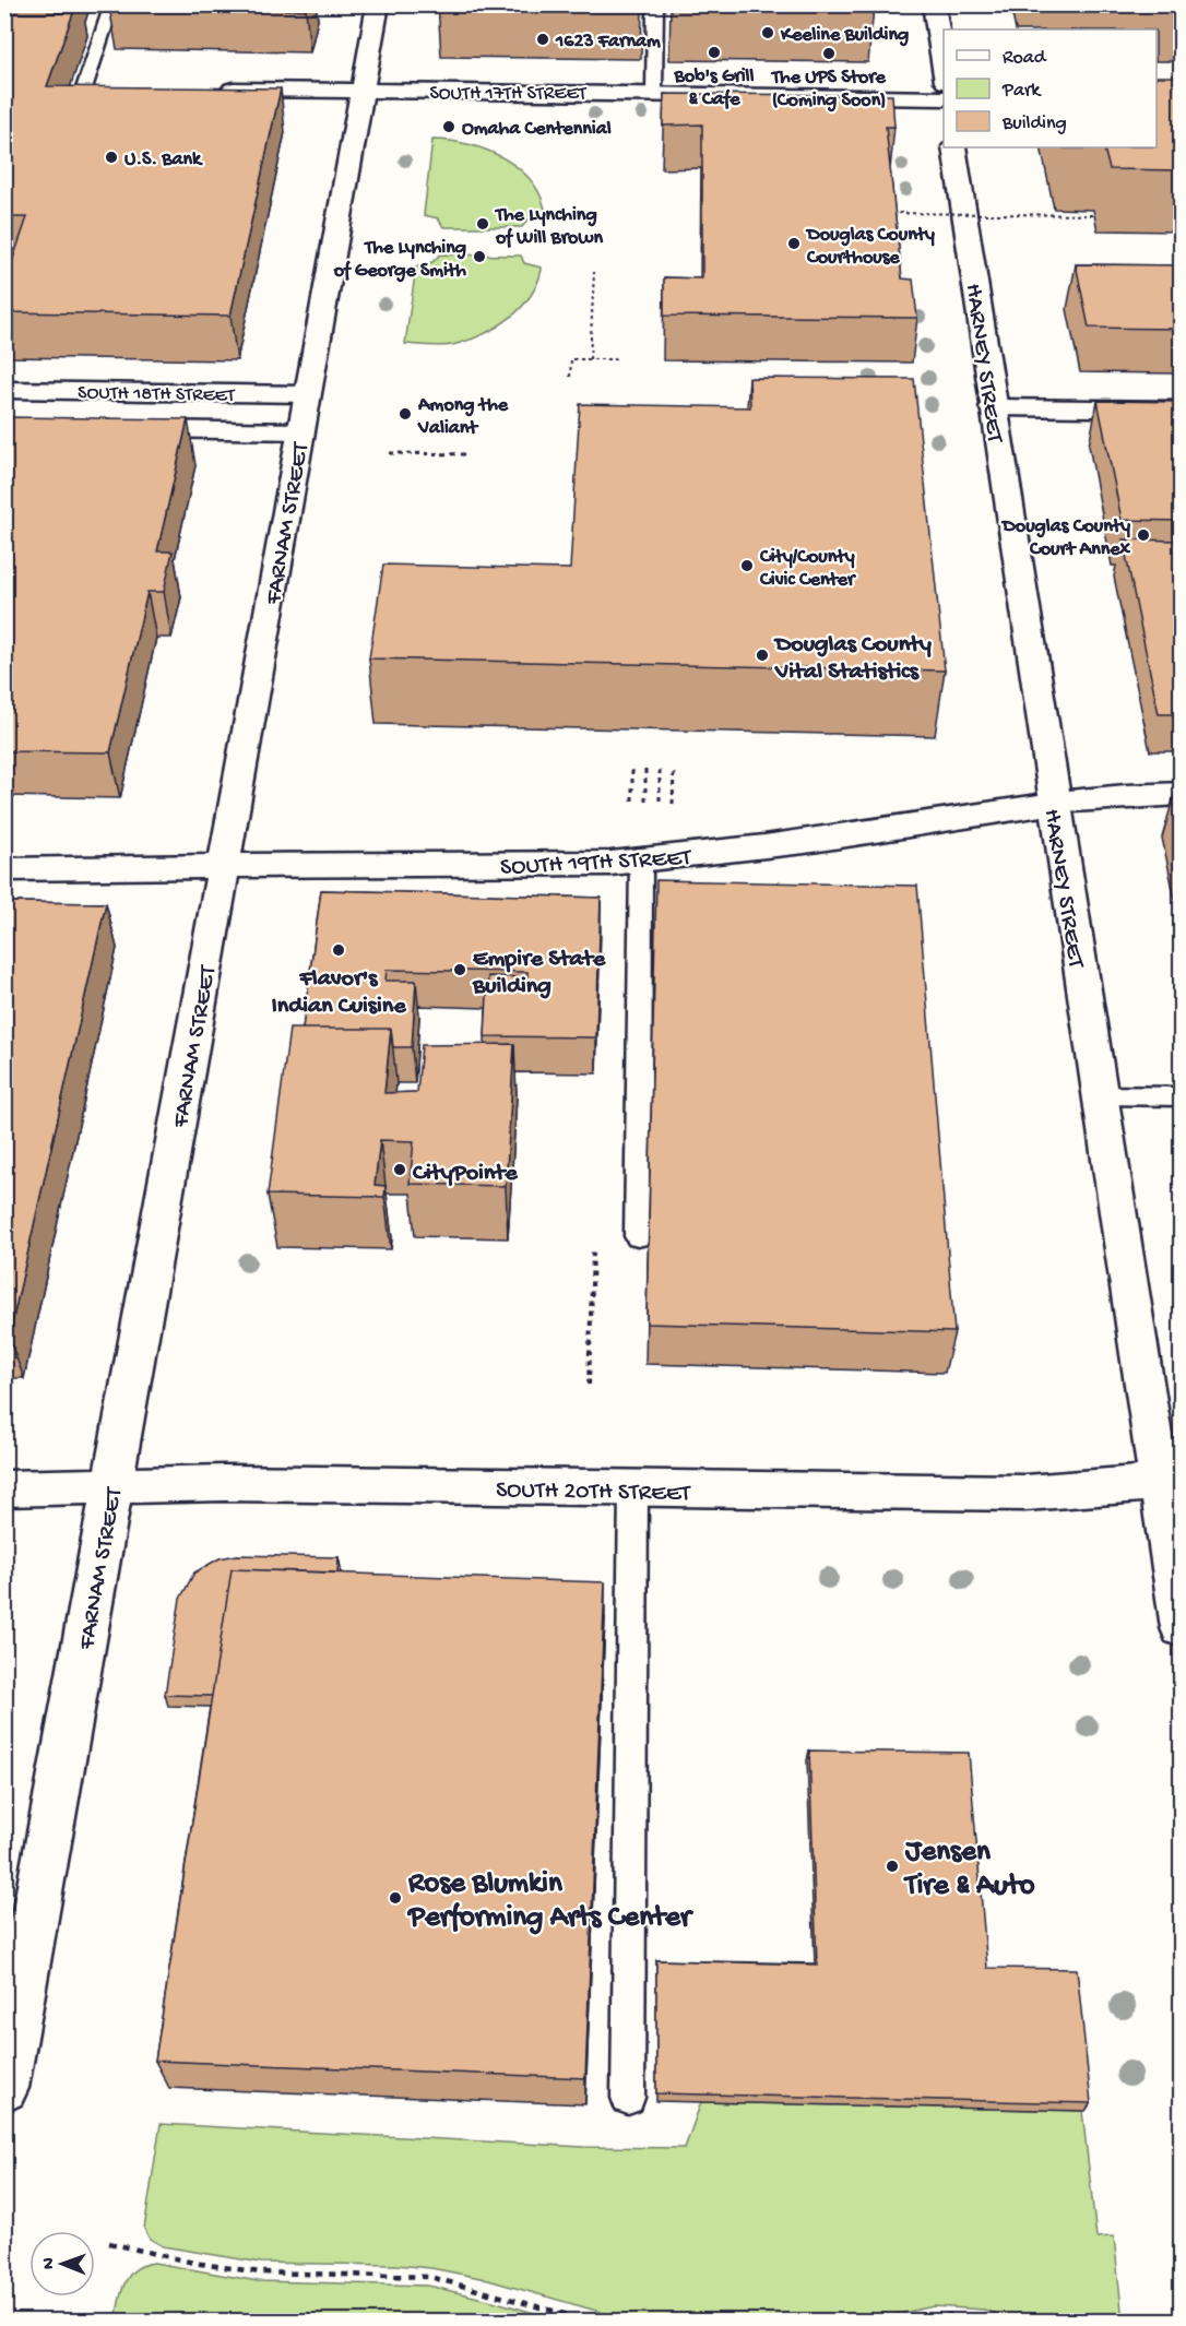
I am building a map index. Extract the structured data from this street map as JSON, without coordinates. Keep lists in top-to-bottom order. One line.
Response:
{"streets":{"main road":["SOUTH 17TH STREET","HARNEY STREET","SOUTH 18TH STREET","FARNAM STREET","SOUTH 19TH STREET","SOUTH 20TH STREET"]},"crossings":[["SOUTH 17TH STREET","FARNAM STREET"],["HARNEY STREET","SOUTH 19TH STREET"],["HARNEY STREET","SOUTH 20TH STREET"],["SOUTH 18TH STREET","FARNAM STREET"],["FARNAM STREET","SOUTH 19TH STREET"],["FARNAM STREET","SOUTH 20TH STREET"]],"places":["Keeline Building","1623 Farnam","Bob's Grill & Cafe","The UPS Store (Coming Soon)","Omaha Centennial","U.S. Bank","The Lynching of Will Brown","Douglas County Courthouse","The Lynching of George Smith","Among the Valiant","Douglas County Court Annex","City/County Civic Center","Douglas County Vital Statistics","Flavor's Indian Cuisine","Empire State Building","CityPointe","Jensen Tire & Auto","Rose Blumkin Performing Arts Center"],"legend":["Road","Park","Building"],"north":"left"}
